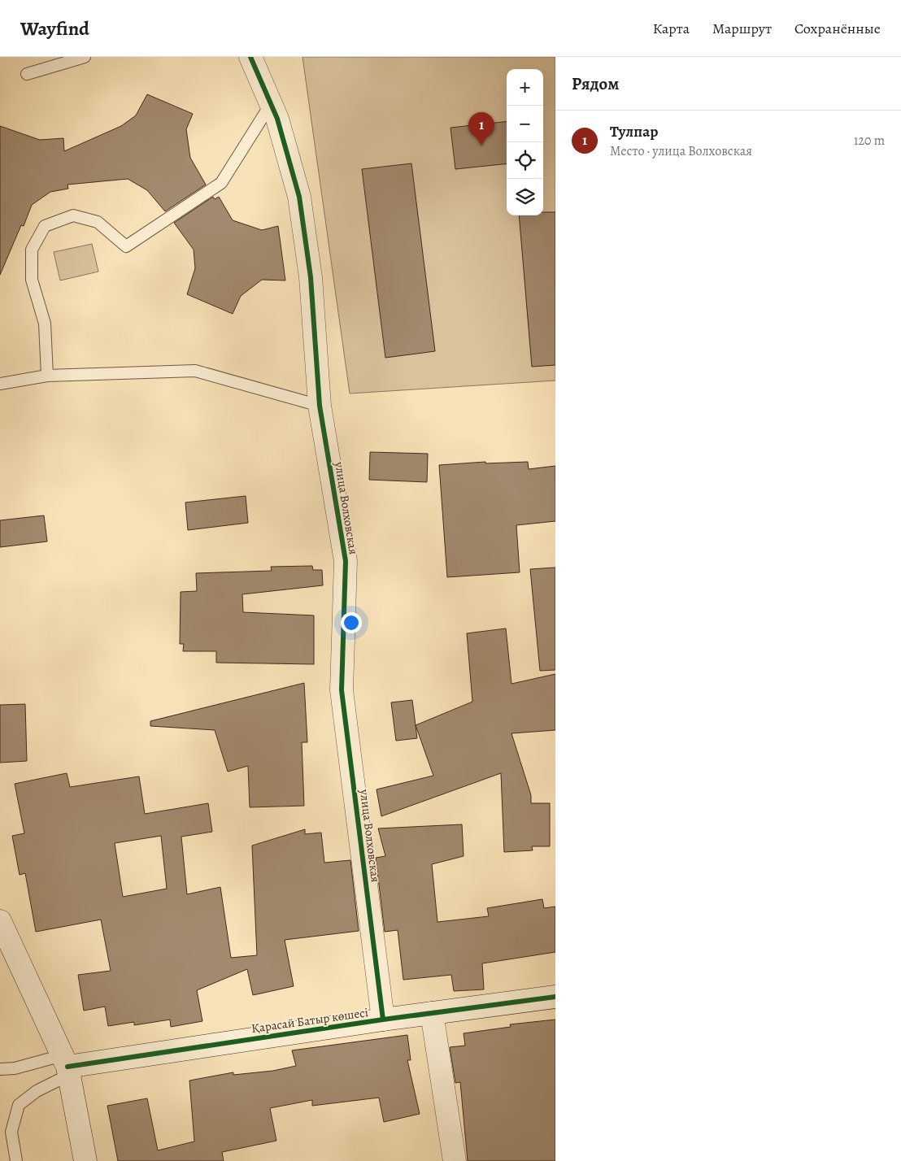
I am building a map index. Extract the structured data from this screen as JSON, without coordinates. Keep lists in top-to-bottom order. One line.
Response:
{"streets":{"street":["улица Волховская","Қарасай Батыр көшесі"]},"crossings":[["улица Волховская","Қарасай Батыр көшесі"]],"page":{"header":"Wayfind","nav":["Карта","Маршрут","Сохранённые"],"heading":"Рядом","map_buttons":["+","−"],"list":[{"mark":"1","name":"Тулпар","note":"Место · улица Волховская","value":"120 m"}],"pins":"1"}}
